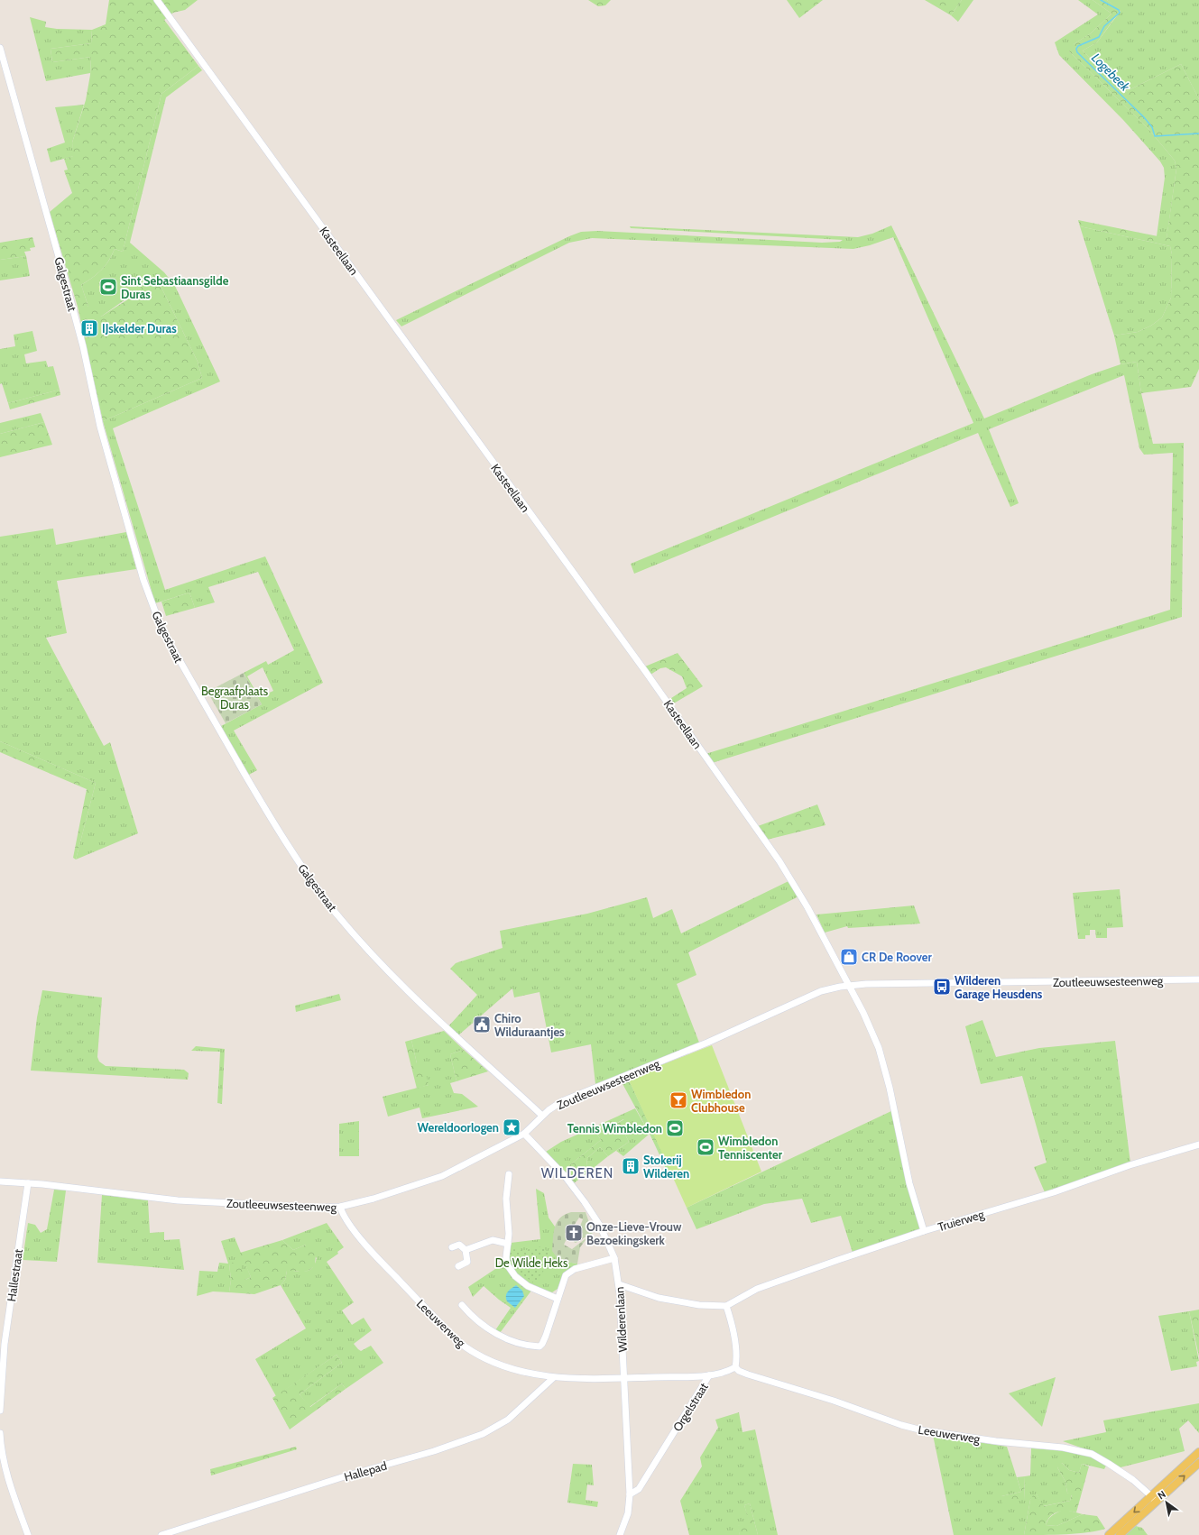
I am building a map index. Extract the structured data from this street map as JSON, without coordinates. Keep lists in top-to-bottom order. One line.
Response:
{"streets":{"street":["Kasteellaan","Galgestraat","Zoutleeuwsesteenweg","Truierweg","Hallestraat","Wilderenlaan","Leeuwerweg","Orgelstraat","Hallepad"]},"crossings":[["Kasteellaan","Zoutleeuwsesteenweg"],["Kasteellaan","Truierweg"],["Galgestraat","Zoutleeuwsesteenweg"],["Zoutleeuwsesteenweg","Hallestraat"],["Zoutleeuwsesteenweg","Wilderenlaan"],["Zoutleeuwsesteenweg","Leeuwerweg"],["Wilderenlaan","Leeuwerweg"],["Wilderenlaan","Orgelstraat"],["Leeuwerweg","Orgelstraat"],["Leeuwerweg","Hallepad"]],"districts":["WILDEREN"],"water":["Logebeek"],"parks":["Begraafplaats Duras","De Wilde Heks"],"places":{"sports":["Sint Sebastiaansgilde Duras","Tennis Wimbledon","Wimbledon Tenniscenter"],"building":["IJskelder Duras","Stokerij Wilderen"],"shop":["CR De Roover"],"bus stop":["Wilderen Garage Heusdens"],"public building":["Chiro Wilduraantjes"],"bar":["Wimbledon Clubhouse"],"place":["Wereldoorlogen"],"church":["Onze-Lieve-Vrouw Bezoekingskerk"]},"north":"top left"}
